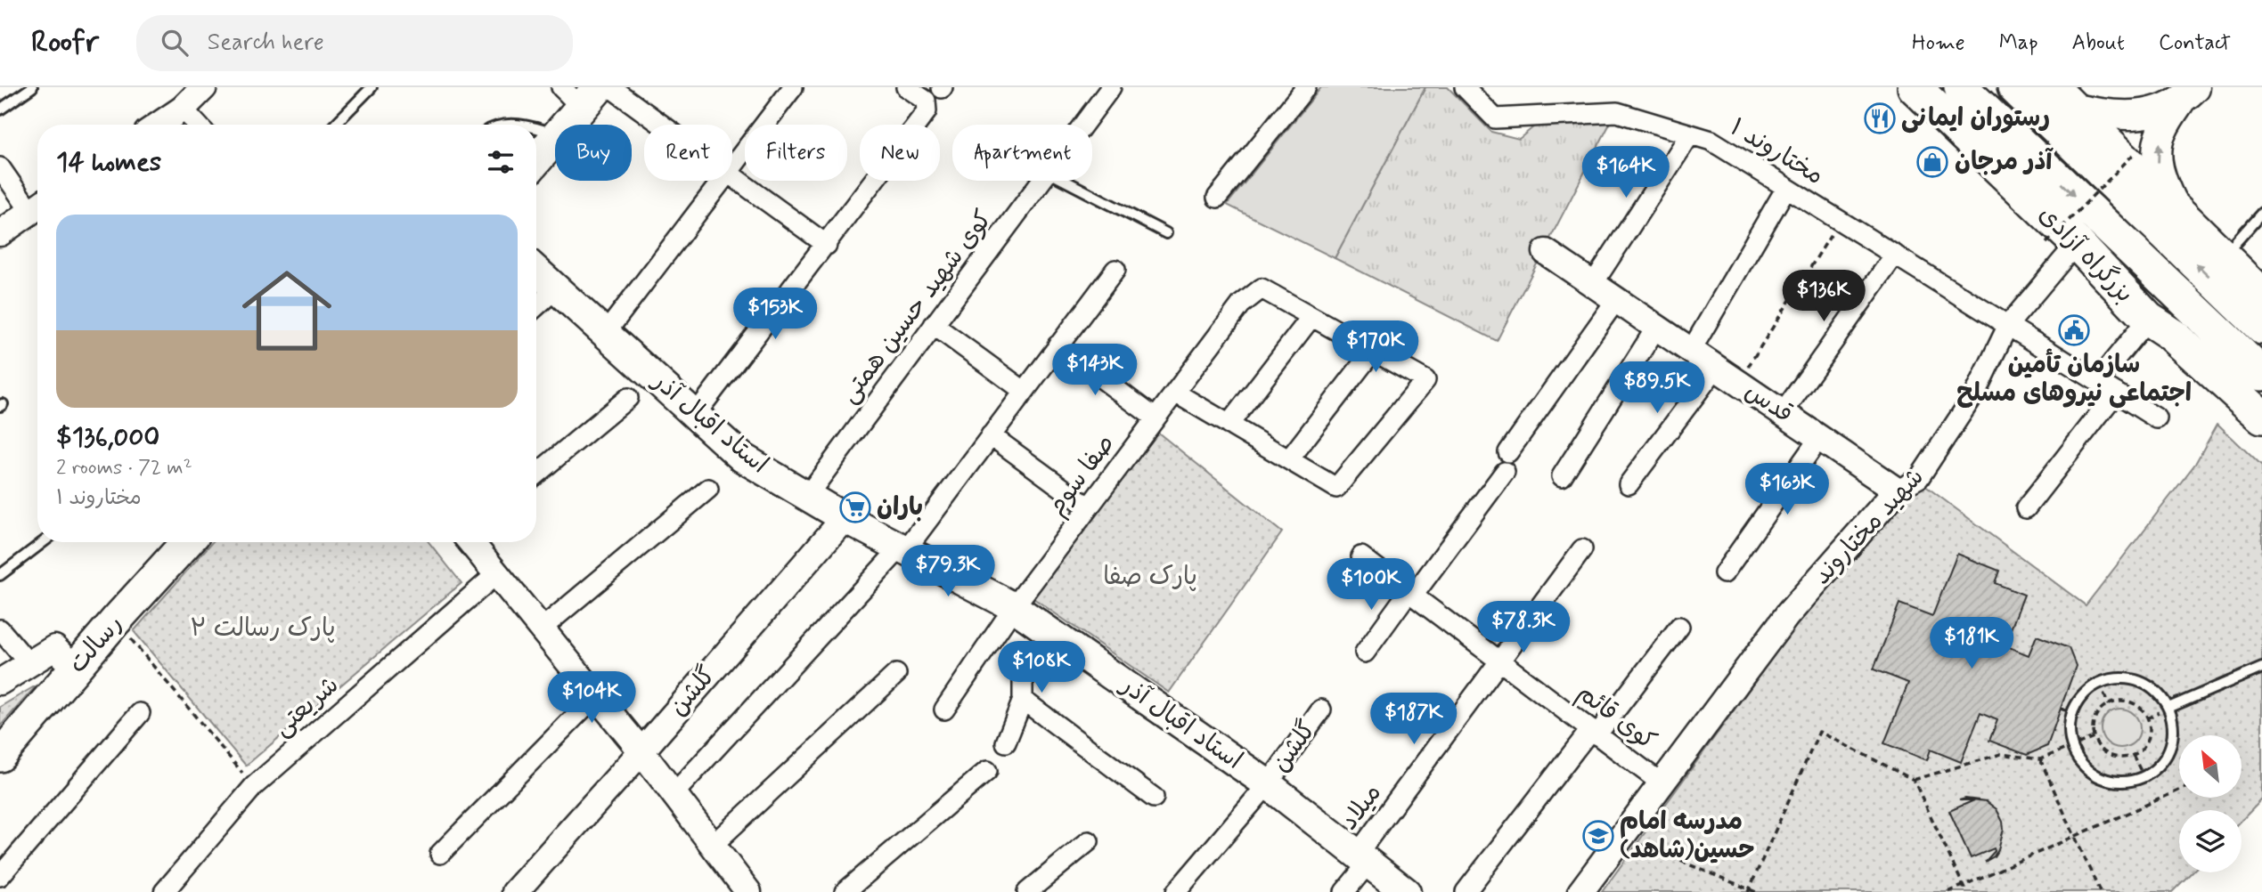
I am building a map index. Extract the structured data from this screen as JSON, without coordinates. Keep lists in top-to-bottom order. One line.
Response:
{"streets":{"highway":["بزرگراه آزادی"],"main road":["استاد اقبال آذر","رسالت"],"street":["مختاروند ۱","کوی شهید حسین همتی","قدس","صفا سوم","شهید مختاروند","گلشن","شریعتی","کوی قائم","میلاد"]},"crossings":[["مختاروند ۱","شهید مختاروند"],["بزرگراه آزادی","شهید مختاروند"],["کوی شهید حسین همتی","استاد اقبال آذر"],["قدس","شهید مختاروند"],["استاد اقبال آذر","صفا سوم"],["استاد اقبال آذر","گلشن"],["استاد اقبال آذر","میلاد"],["شهید مختاروند","کوی قائم"],["کوی قائم","میلاد"]],"parks":["پارک صفا","پارک رسالت ۲"],"places":{"restaurant":["رستوران ایمانی"],"shop":["آذر مرجان"],"public building":["سازمان تأمین اجتماعی نیروهای مسلح"],"supermarket":["باران"],"school or university":["مدرسه امام حسین(شاهد)"]},"north":"top left","page":{"header":"Roofr","search":"Search here","nav":["Home","Map","About","Contact"],"chip":["Buy","Rent","Filters","New","Apartment"],"heading":"14 homes","price":["$164K","$136K","$153K","$170K","$143K","$89.5K","$163K","$79.3K","$100K","$78.3K","$181K","$108K","$104K","$187K"],"list":[{"name":"$136,000","note":"2 rooms · 72 m² · مختاروند ۱"}]}}
